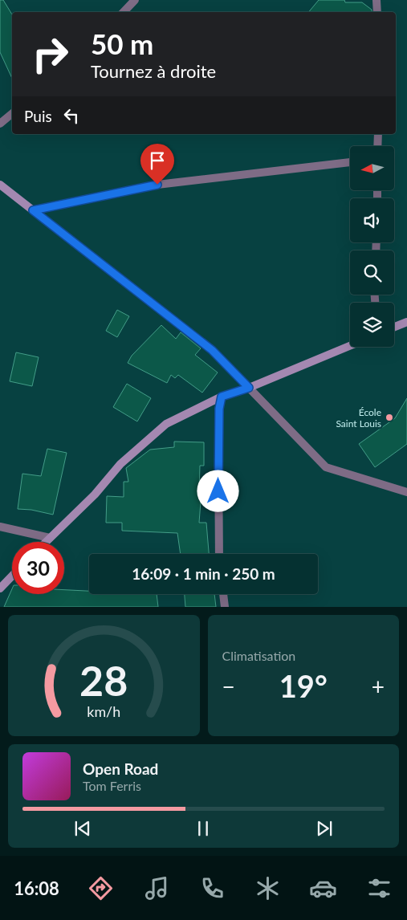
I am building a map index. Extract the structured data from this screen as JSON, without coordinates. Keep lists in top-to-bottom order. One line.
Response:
{"places":["École Saint Louis"],"north":"left","page":{"turn":["50 m","Tournez à droite"],"then":"Puis","limit":"30","trip":"16:09 · 1 min · 250 m","tile":"Climatisation","heat":["−","19°","+"],"song":["Open Road","Tom Ferris"],"tabs":"16:08","gauge":["28","km/h"]}}
